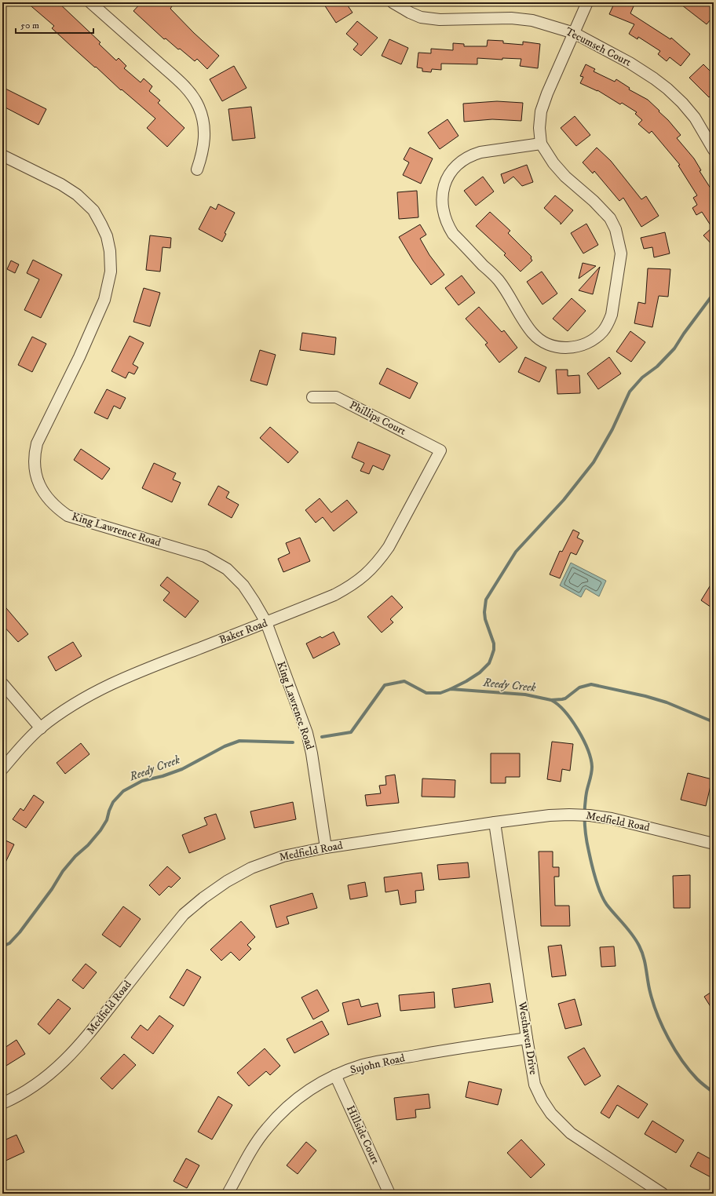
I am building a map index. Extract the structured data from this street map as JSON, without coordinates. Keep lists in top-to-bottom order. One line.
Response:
{"streets":{"street":["Tecumseh Court","Phillips Court","King Lawrence Road","Baker Road","Medfield Road","Westhaven Drive","Sujohn Road","Hillside Court"]},"crossings":[["Phillips Court","Baker Road"],["King Lawrence Road","Baker Road"],["King Lawrence Road","Medfield Road"],["Medfield Road","Westhaven Drive"],["Westhaven Drive","Sujohn Road"],["Sujohn Road","Hillside Court"]],"water":["Reedy Creek"],"scale_bar":"50 m"}
